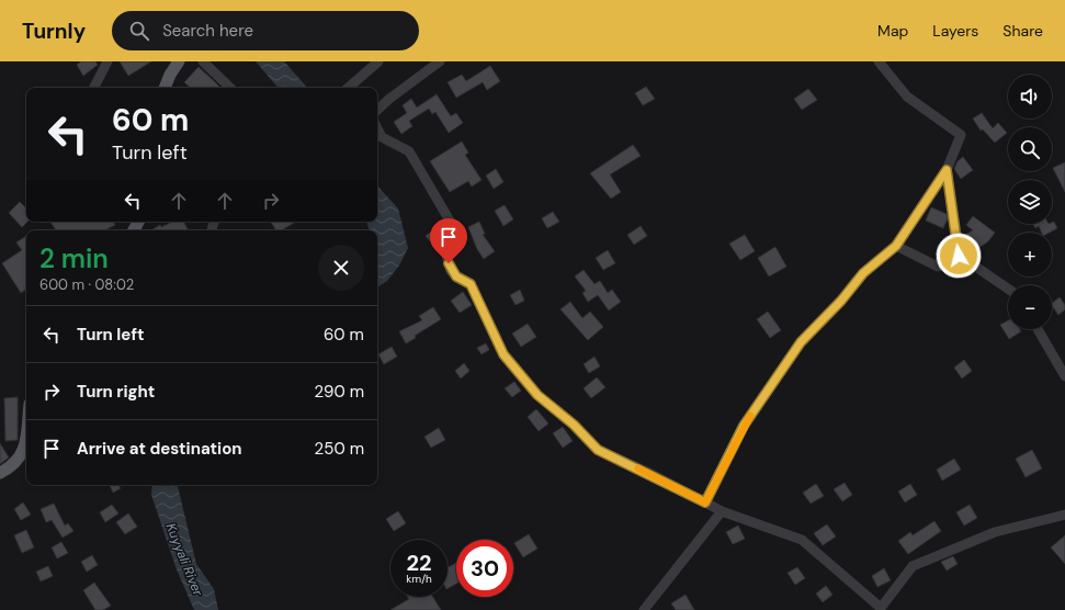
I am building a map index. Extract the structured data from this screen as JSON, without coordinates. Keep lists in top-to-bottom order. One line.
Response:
{"water":["Kuyyali River"],"page":{"header":"Turnly","search":"Search here","nav":["Map","Layers","Share"],"map_buttons":["+","−"],"turn":["60 m","Turn left"],"heading":["2 min","600 m · 08:02"],"list":[{"name":"Turn left","value":"60 m"},{"name":"Turn right","value":"290 m"},{"name":"Arrive at destination","value":"250 m"}],"speed":"22 km/h","limit":"30"}}
